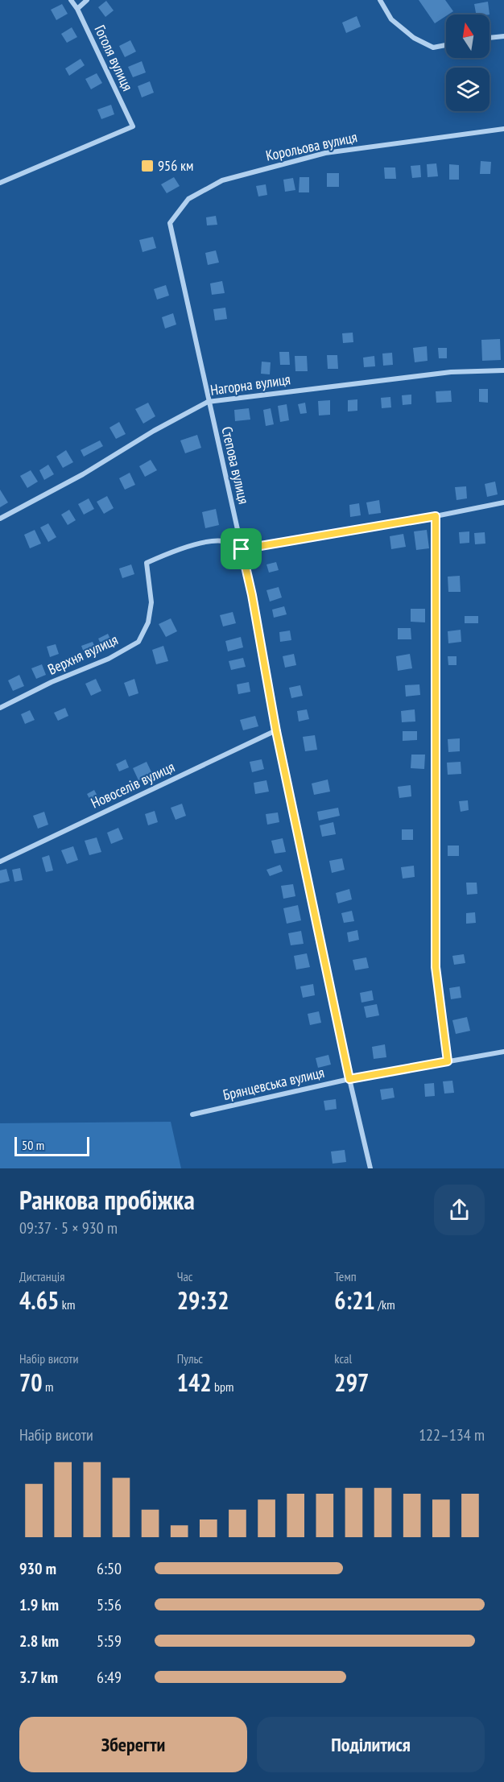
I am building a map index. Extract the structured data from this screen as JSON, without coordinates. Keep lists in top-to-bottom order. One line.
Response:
{"streets":{"street":["Гоголя вулиця","Корольова вулиця","Нагорна вулиця","Степова вулиця","Верхня вулиця","Новоселів вулиця","Брянцевська вулиця"]},"crossings":[["Корольова вулиця","Степова вулиця"],["Нагорна вулиця","Степова вулиця"],["Степова вулиця","Верхня вулиця"],["Степова вулиця","Новоселів вулиця"],["Степова вулиця","Брянцевська вулиця"]],"places":{"transit":["956 км"]},"scale_bar":"50 m","north":"top","page":{"scale":"50 m","heading":["Ранкова пробіжка","09:37 · 5 × 930 m"],"stats":[["Дистанція","4.65 km"],["Час","29:32"],["Темп","6:21 /km"],["Набір висоти","70 m"],["Пульс","142 bpm"],["kcal","297"]],"chart":["Набір висоти","122–134 m"],"list":[{"name":"930 m","note":"6:50"},{"name":"1.9 km","note":"5:56"},{"name":"2.8 km","note":"5:59"},{"name":"3.7 km","note":"6:49"}],"buttons":["Зберегти","Поділитися"]}}
